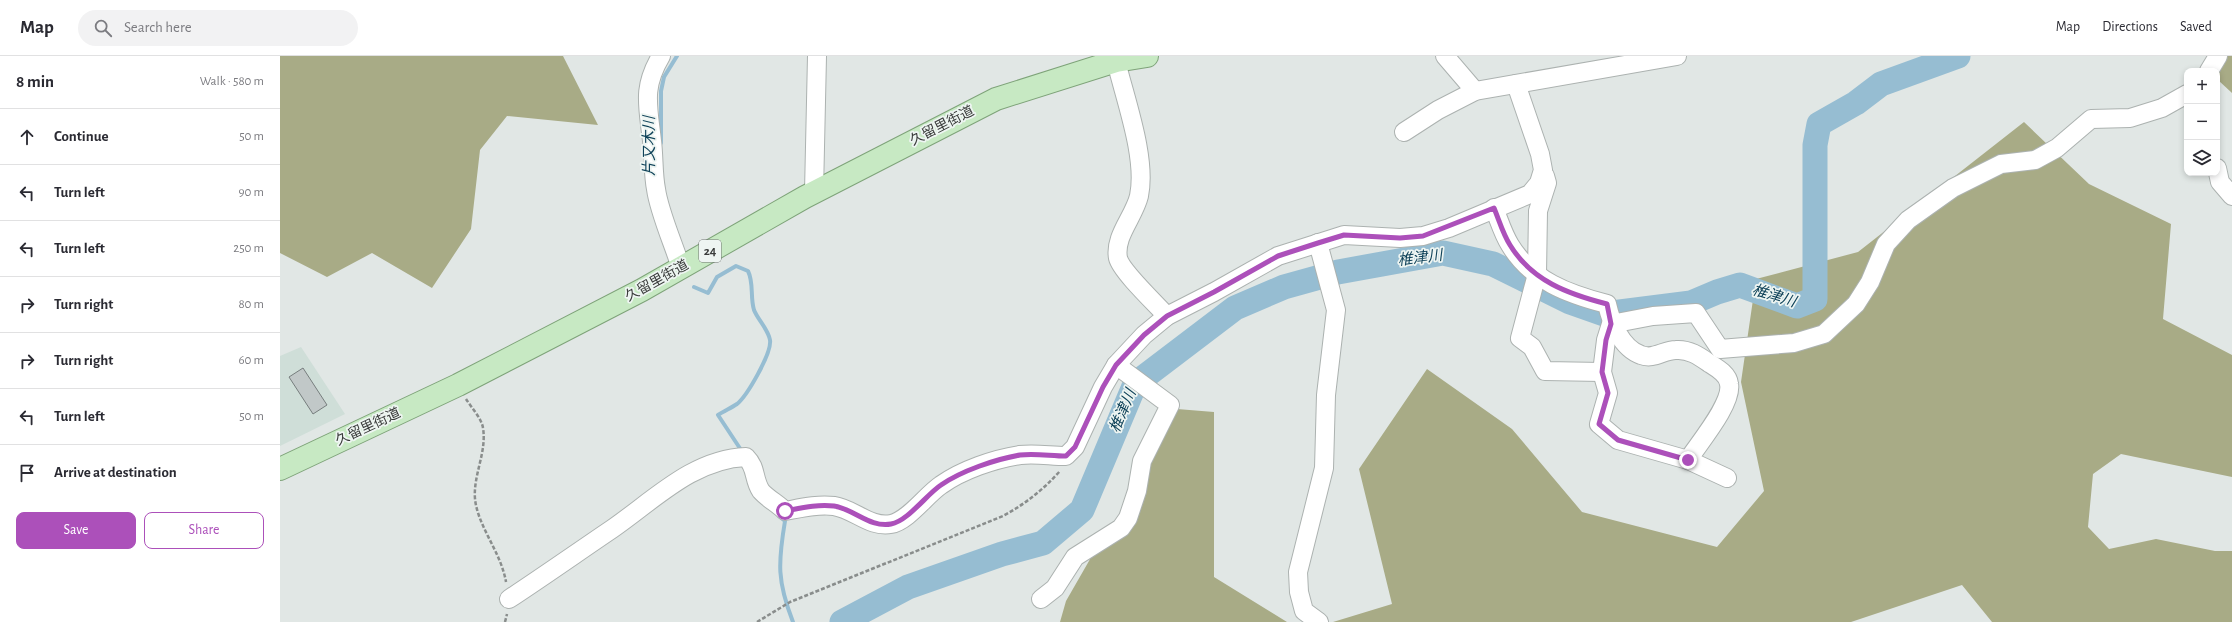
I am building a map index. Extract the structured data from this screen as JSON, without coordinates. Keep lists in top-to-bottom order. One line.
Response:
{"streets":{"main road":["久留里街道","24"]},"water":["片又木川","椎津川"],"page":{"header":"Map","search":"Search here","nav":["Map","Directions","Saved"],"heading":["8 min","Walk · 580 m"],"map_buttons":["+","−"],"list":[["Continue","50 m"],["Turn left","90 m"],["Turn left","250 m"],["Turn right","80 m"],["Turn right","60 m"],["Turn left","50 m"],"Arrive at destination"],"buttons":["Save","Share"]}}
